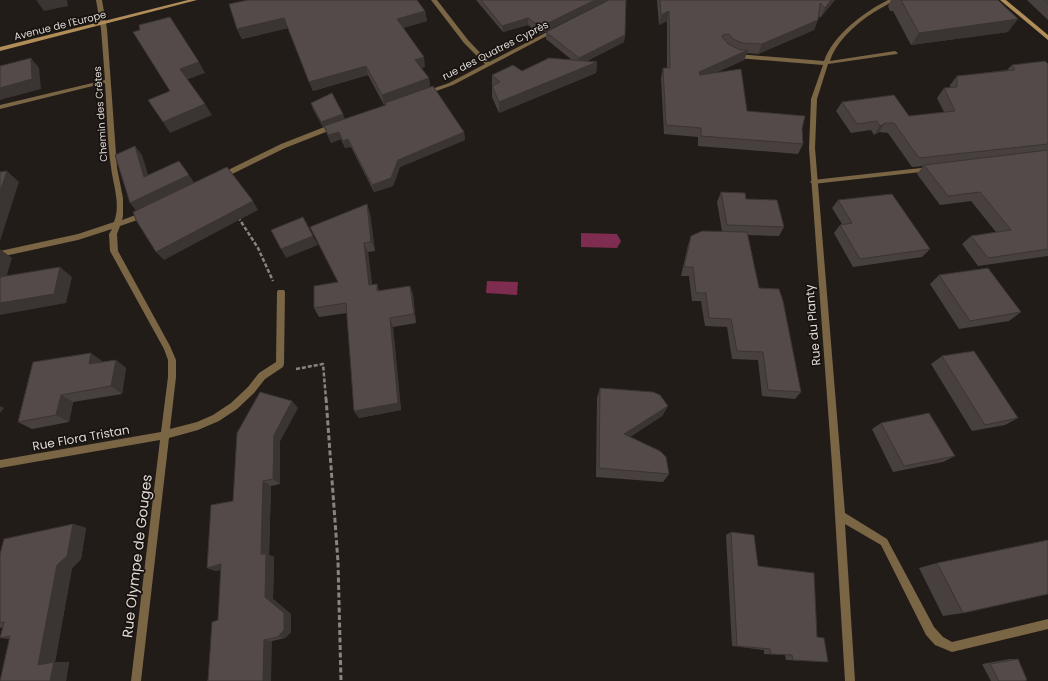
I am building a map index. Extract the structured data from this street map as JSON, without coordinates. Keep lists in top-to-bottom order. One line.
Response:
{"streets":{"main road":["Avenue de l'Europe"],"street":["rue des Quatres Cyprès","Chemin des Crêtes","Rue du Planty","Rue Flora Tristan","Rue Olympe de Gouges"]},"crossings":[["Avenue de l'Europe","Chemin des Crêtes"],["Chemin des Crêtes","Rue Olympe de Gouges"],["Rue Flora Tristan","Rue Olympe de Gouges"]]}
